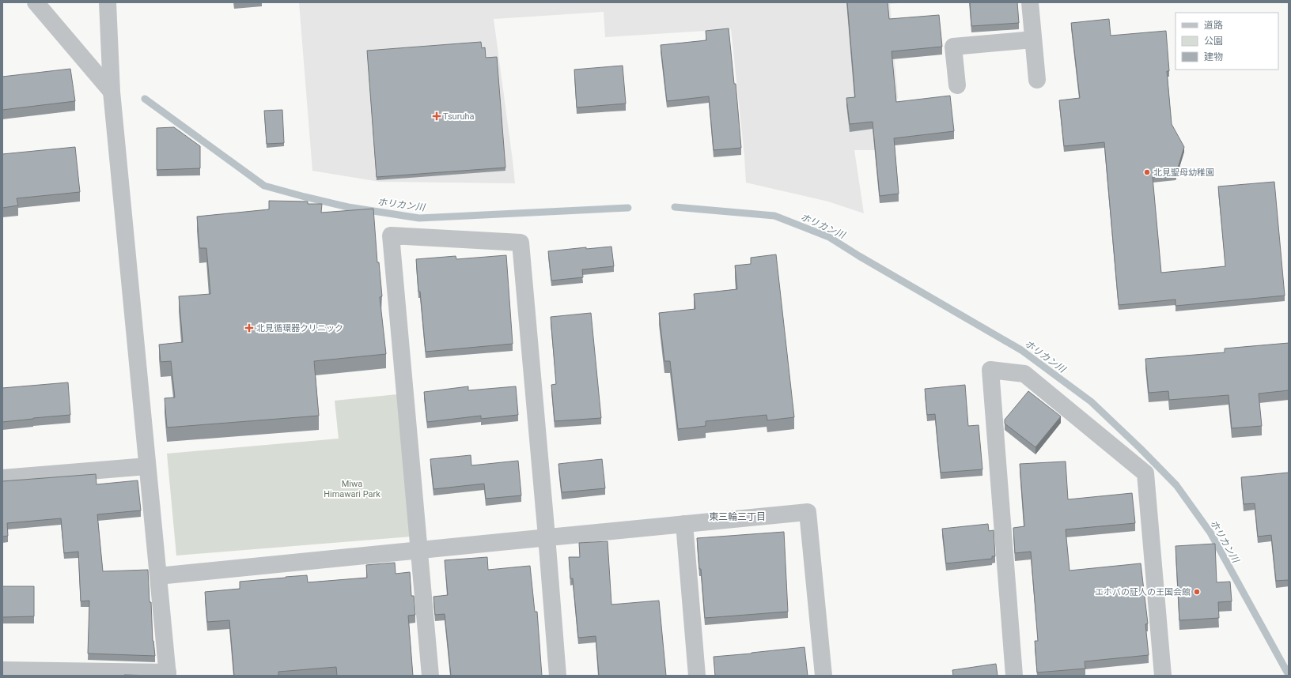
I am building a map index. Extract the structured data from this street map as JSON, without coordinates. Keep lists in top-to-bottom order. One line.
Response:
{"districts":["東三輪三丁目"],"water":["ホリカン川"],"parks":["Miwa Himawari Park"],"places":{"health":["Tsuruha","北見循環器クリニック"],"other":["北見聖母幼稚園","エホバの証人の王国会館"]},"legend":["道路","公園","建物"]}
